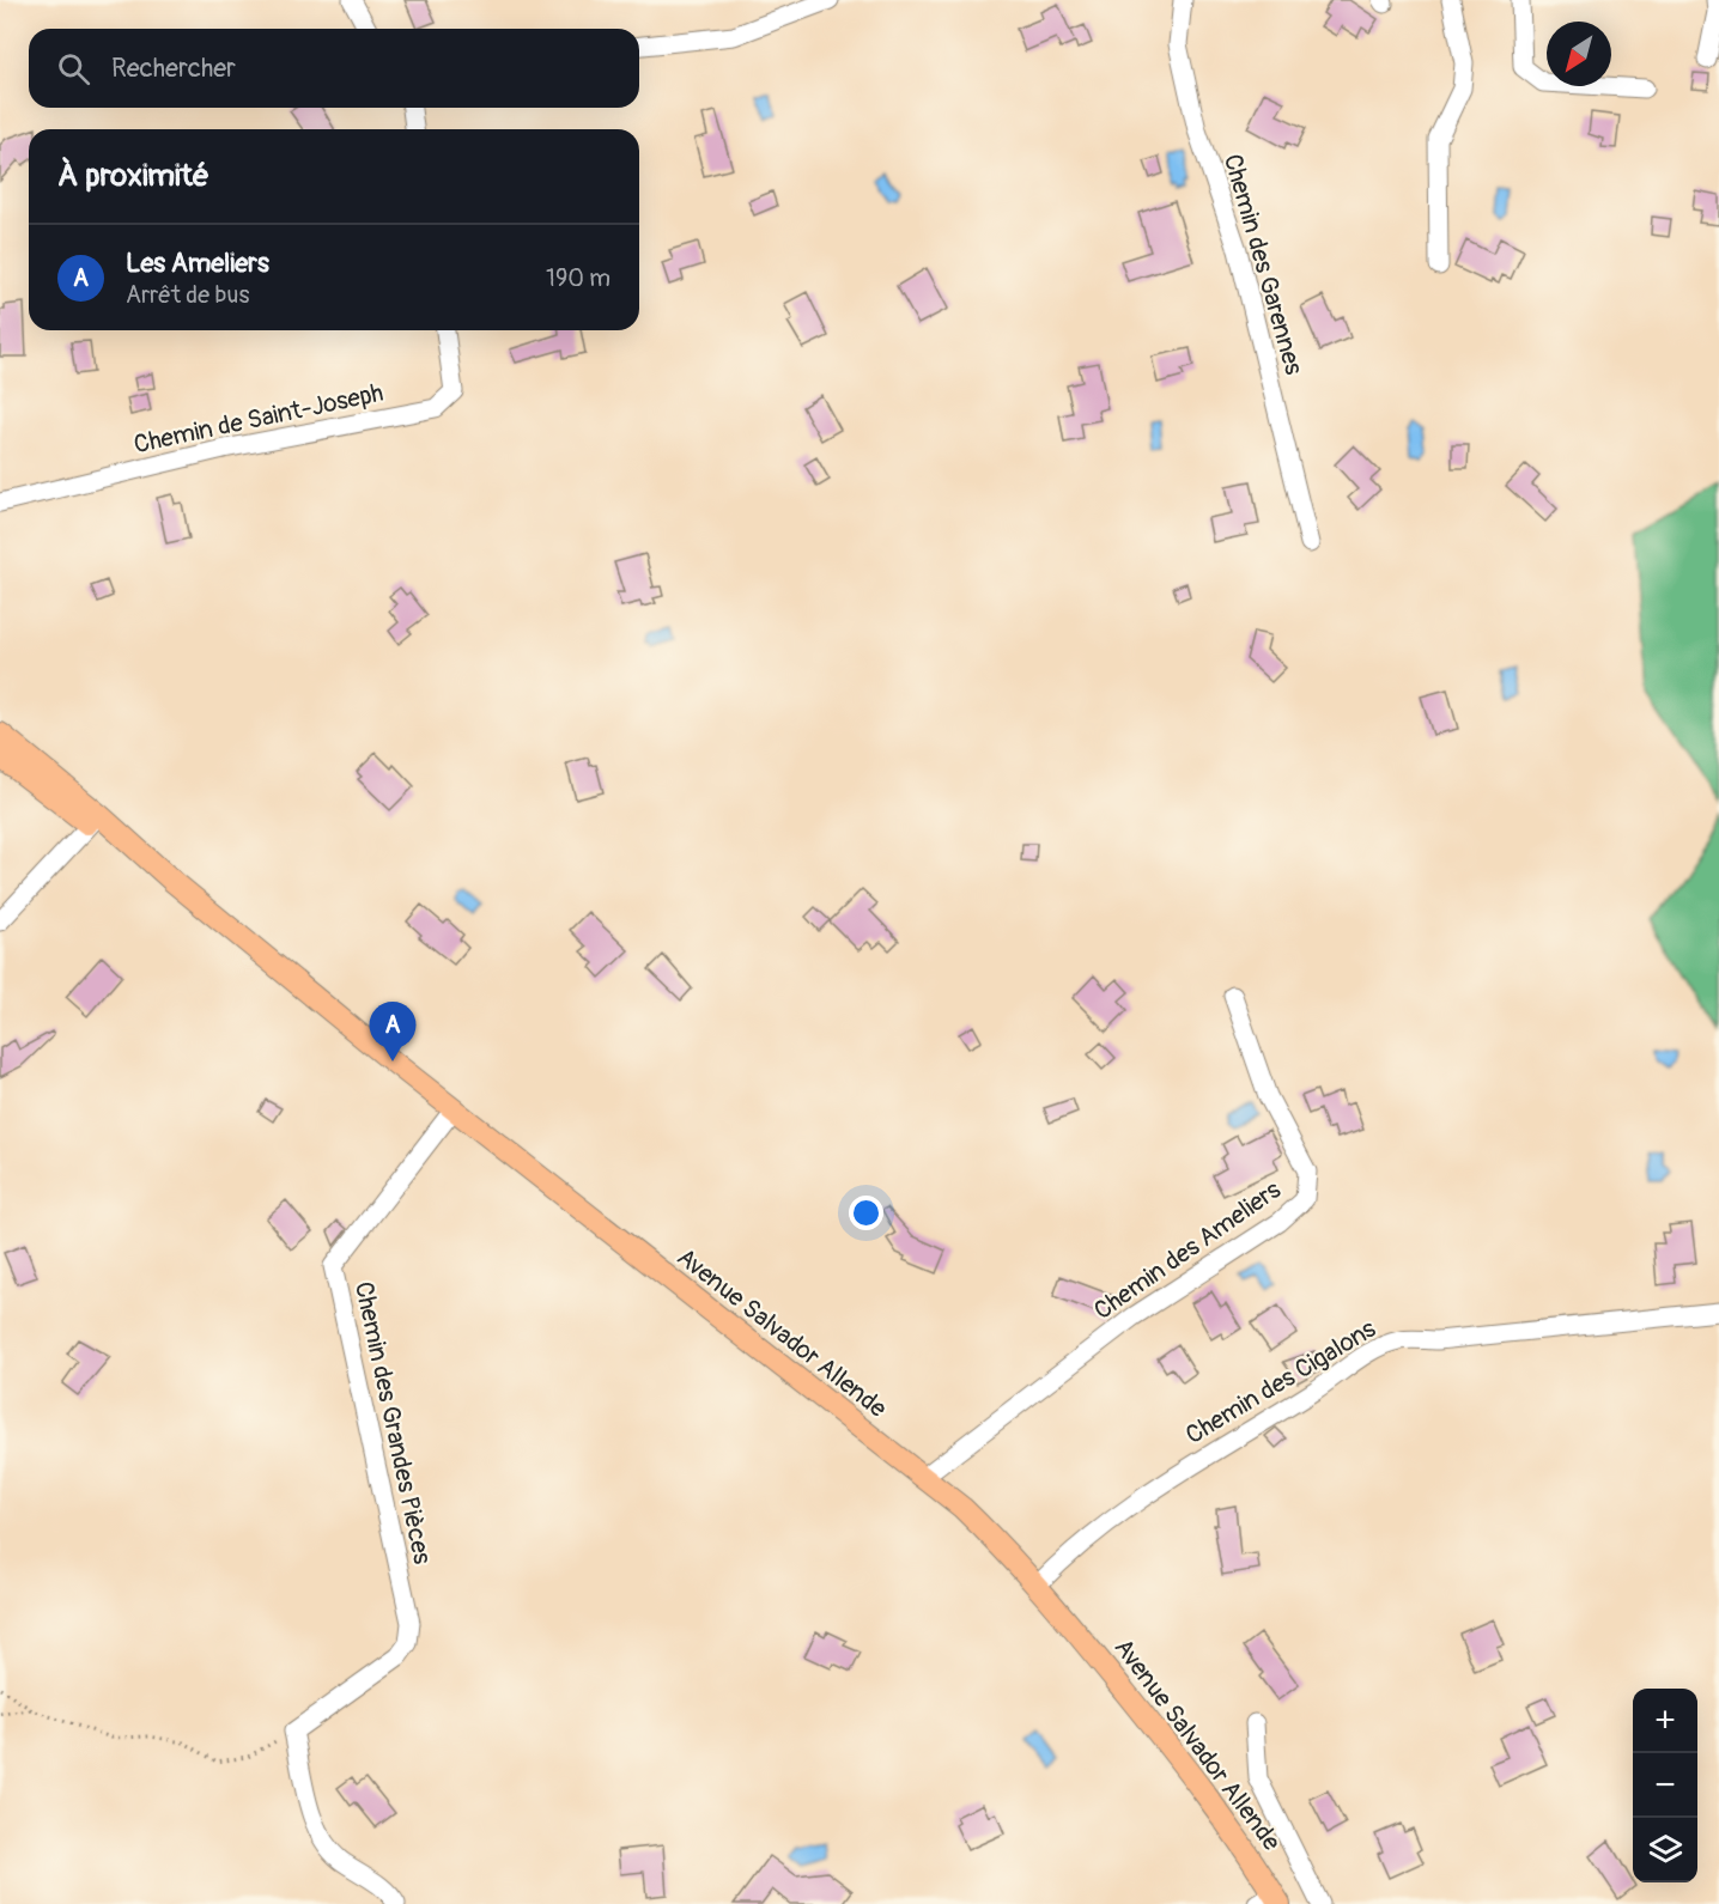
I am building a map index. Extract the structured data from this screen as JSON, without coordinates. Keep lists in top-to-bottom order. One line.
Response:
{"streets":{"main road":["Avenue Salvador Allende"],"street":["Chemin des Garennes","Chemin de Saint-Joseph","Chemin des Ameliers","Chemin des Cigalons","Chemin des Grandes Pièces"]},"crossings":[["Chemin des Ameliers","Avenue Salvador Allende"],["Avenue Salvador Allende","Chemin des Cigalons"],["Avenue Salvador Allende","Chemin des Grandes Pièces"]],"north":"bottom left","page":{"search":"Rechercher","heading":"À proximité","list":[{"mark":"A","name":"Les Ameliers","note":"Arrêt de bus","value":"190 m"}],"pins":"A","map_buttons":["+","−"]}}
